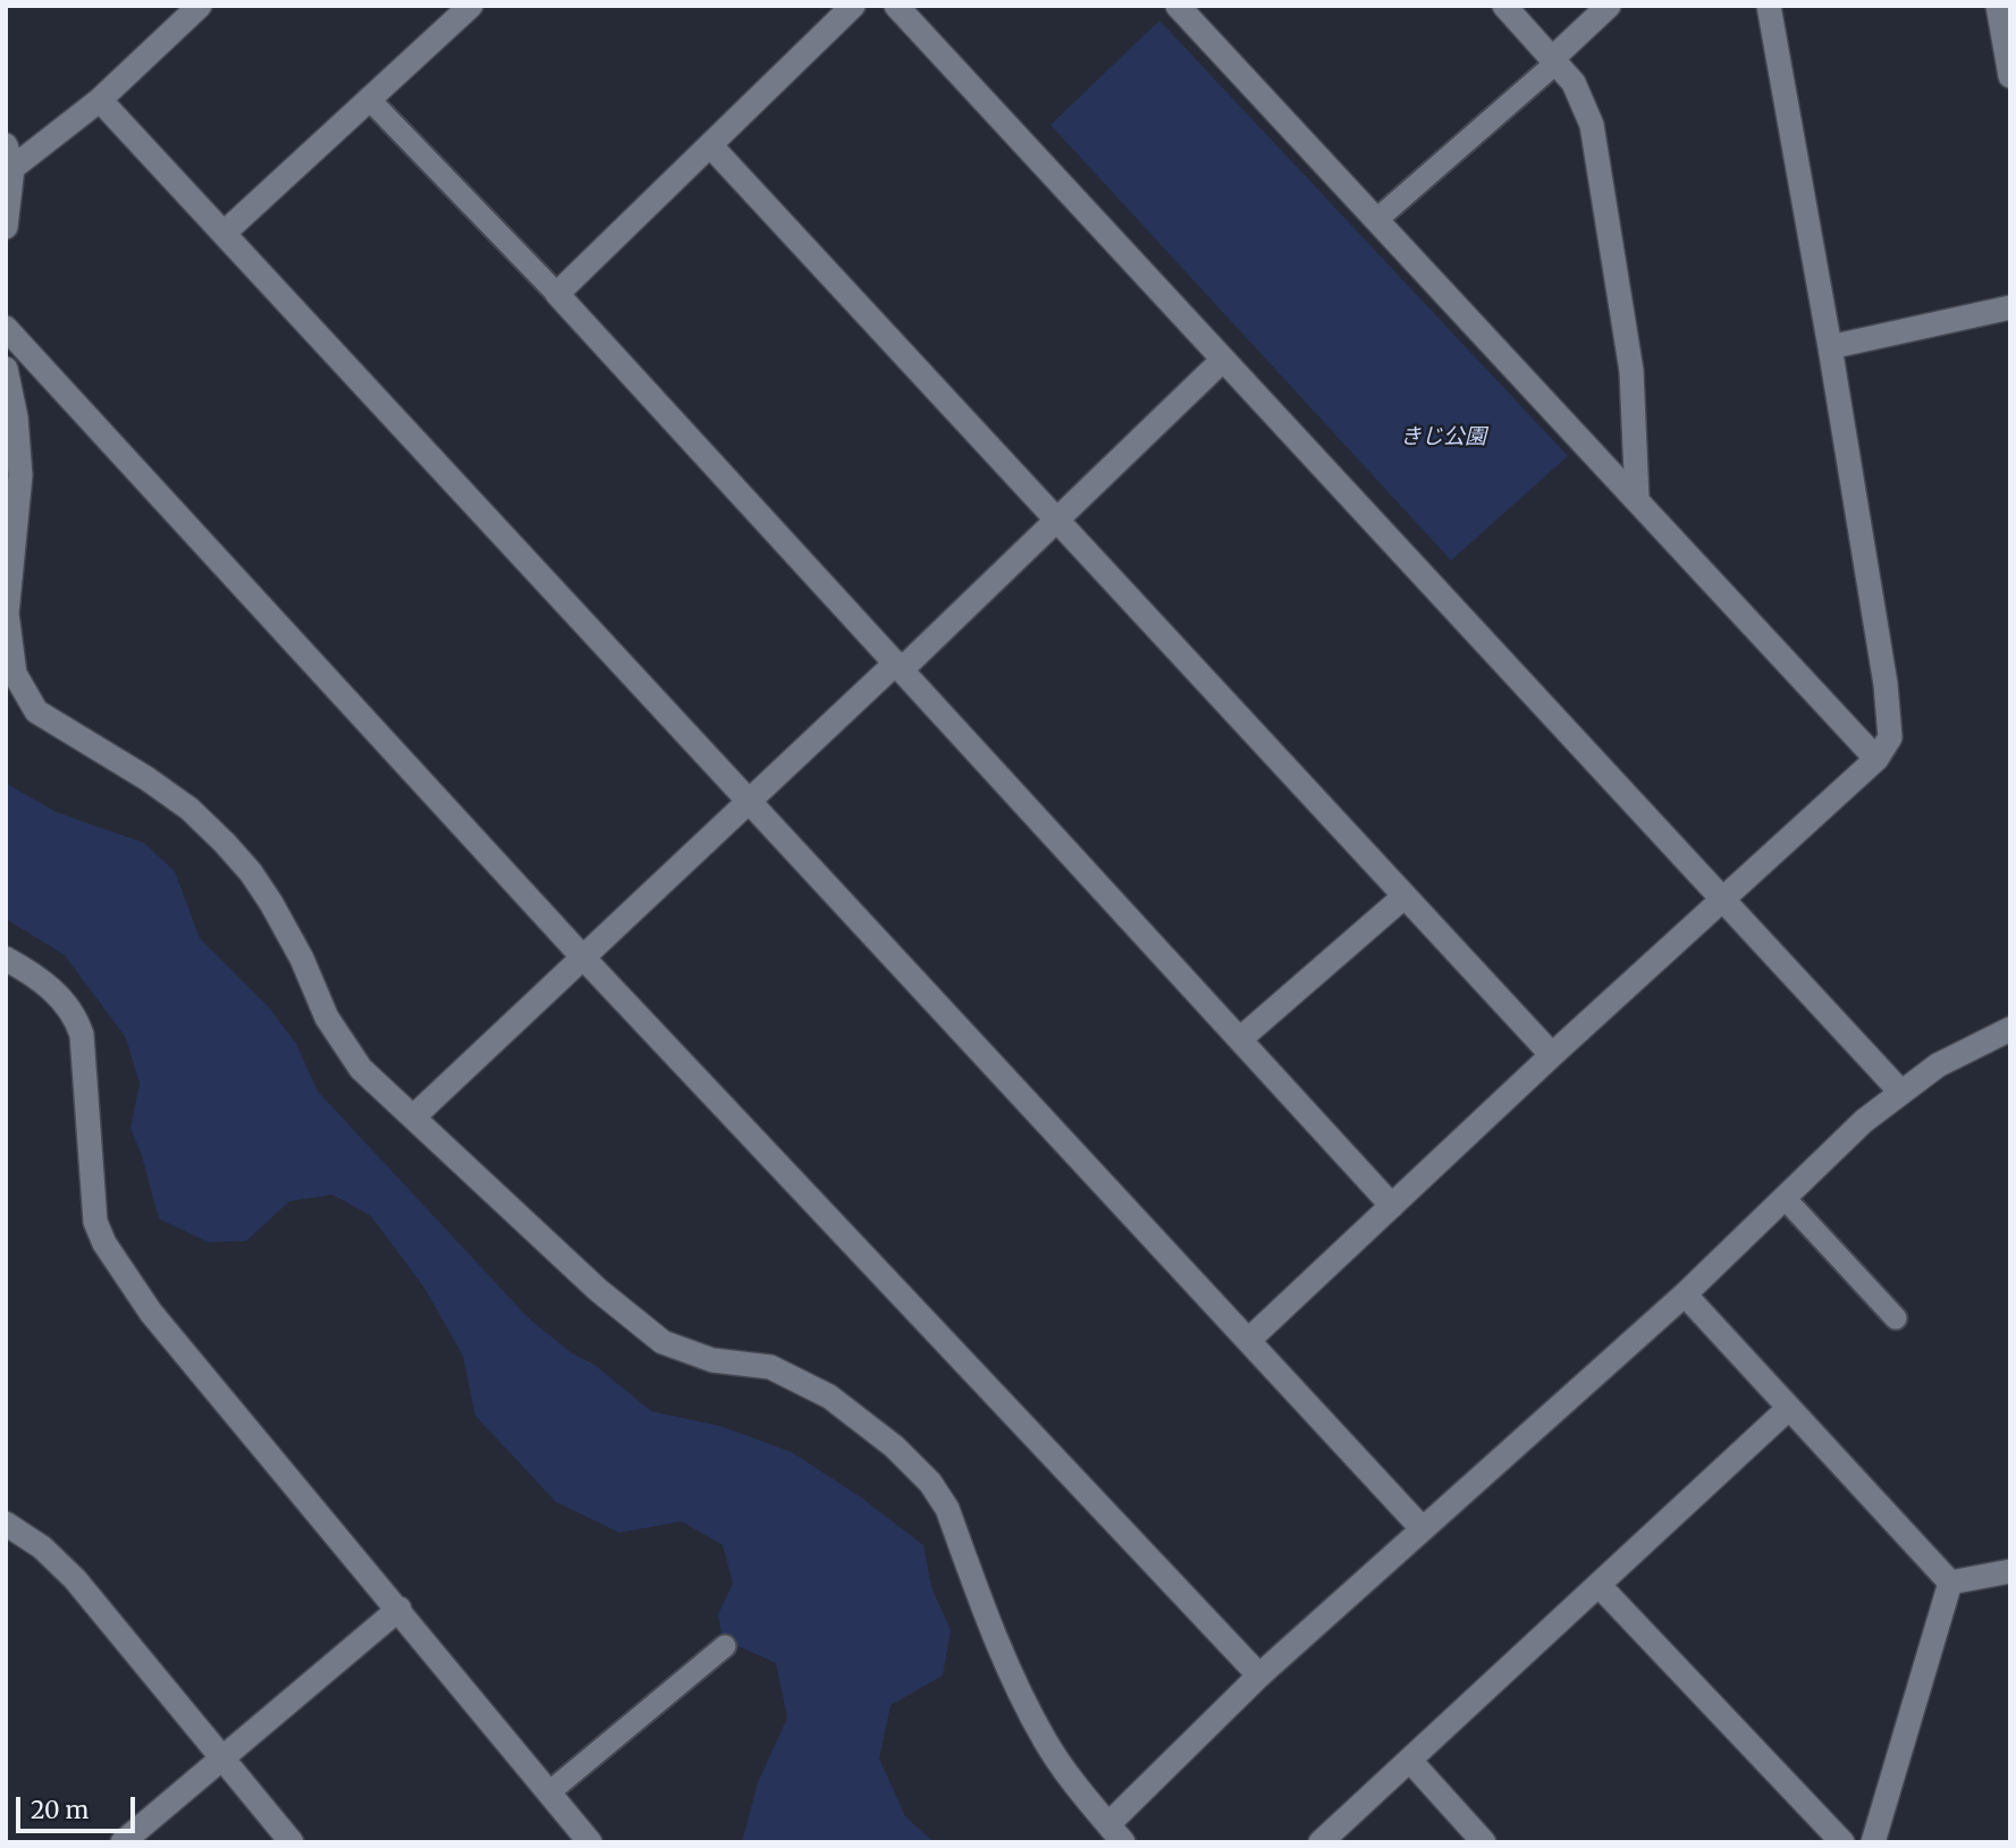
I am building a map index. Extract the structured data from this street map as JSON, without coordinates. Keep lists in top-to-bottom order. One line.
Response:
{"parks":["きじ公園"],"scale_bar":"20 m"}
